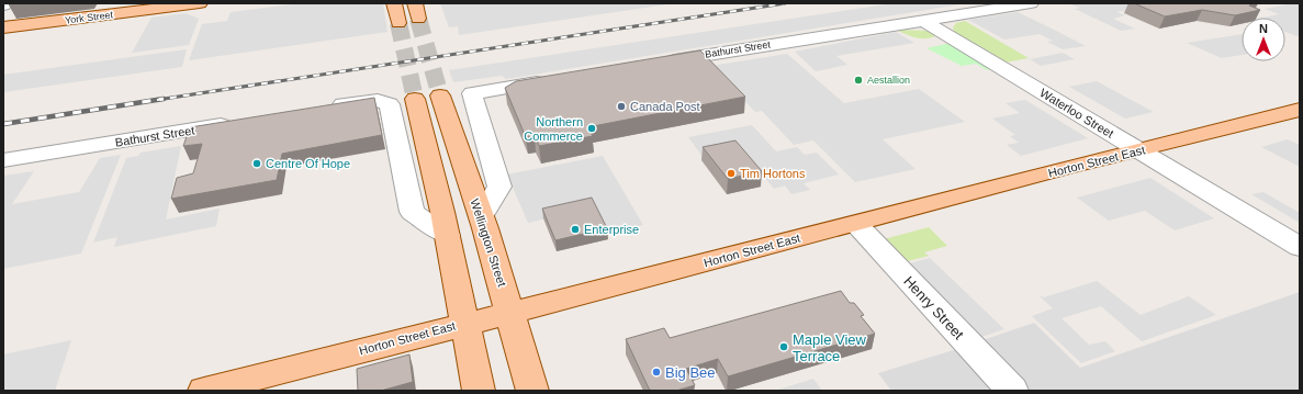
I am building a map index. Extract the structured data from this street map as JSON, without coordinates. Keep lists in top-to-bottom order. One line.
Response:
{"streets":{"main road":["York Street","Horton Street East","Wellington Street"],"street":["Bathurst Street","Waterloo Street","Henry Street"]},"crossings":[["Bathurst Street","Waterloo Street"],["Waterloo Street","Horton Street East"],["Horton Street East","Wellington Street"],["Horton Street East","Henry Street"]],"places":["Aestallion","Canada Post","Northern Commerce","Centre Of Hope","Tim Hortons","Enterprise","Maple View Terrace","Big Bee"],"north":"top"}
